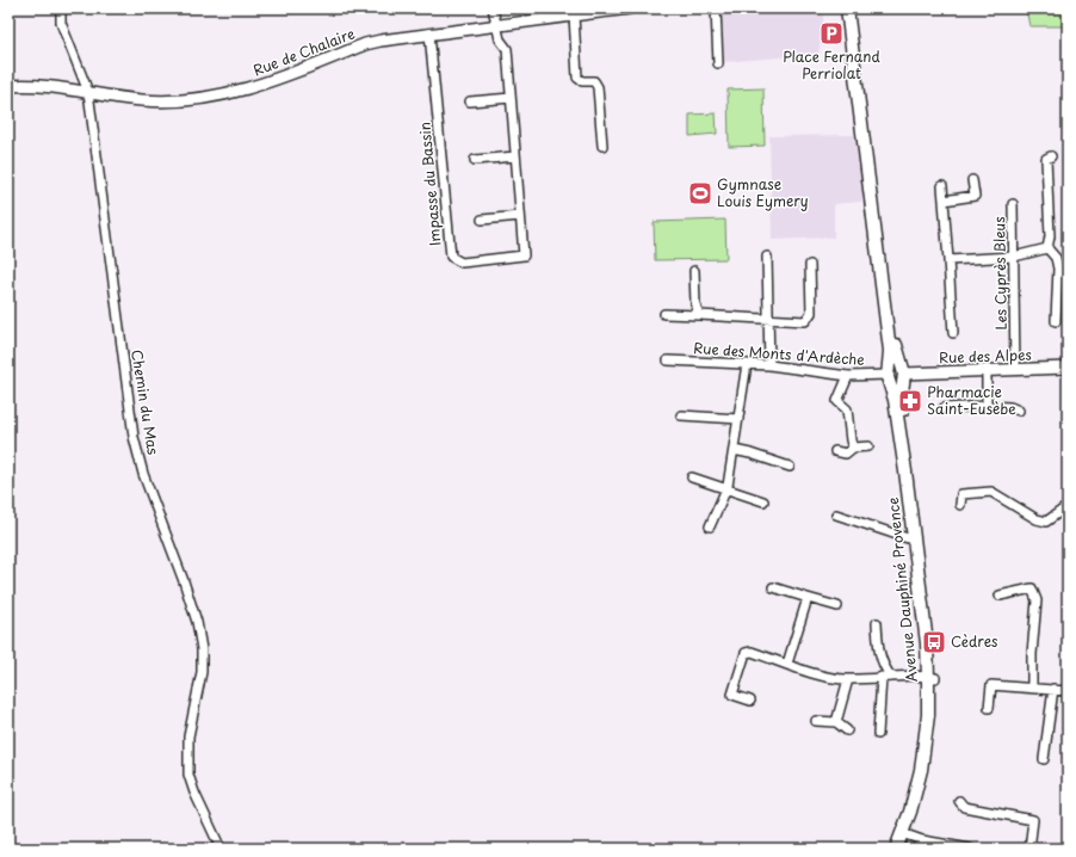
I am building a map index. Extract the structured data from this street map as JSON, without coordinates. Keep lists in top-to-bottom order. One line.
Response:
{"streets":{"main road":["Avenue Dauphiné Provence"],"street":["Rue de Chalaire","Impasse du Bassin","Les Cyprès Bleus","Rue des Monts d'Ardèche","Rue des Alpes","Chemin du Mas"]},"crossings":[["Rue de Chalaire","Impasse du Bassin"],["Rue de Chalaire","Chemin du Mas"],["Les Cyprès Bleus","Rue des Alpes"],["Rue des Monts d'Ardèche","Rue des Alpes"],["Rue des Monts d'Ardèche","Avenue Dauphiné Provence"],["Rue des Alpes","Avenue Dauphiné Provence"]],"places":{"parking":["Place Fernand Perriolat"],"sports":["Gymnase Louis Eymery"],"pharmacy":["Pharmacie Saint-Eusèbe"],"bus stop":["Cèdres"]}}
